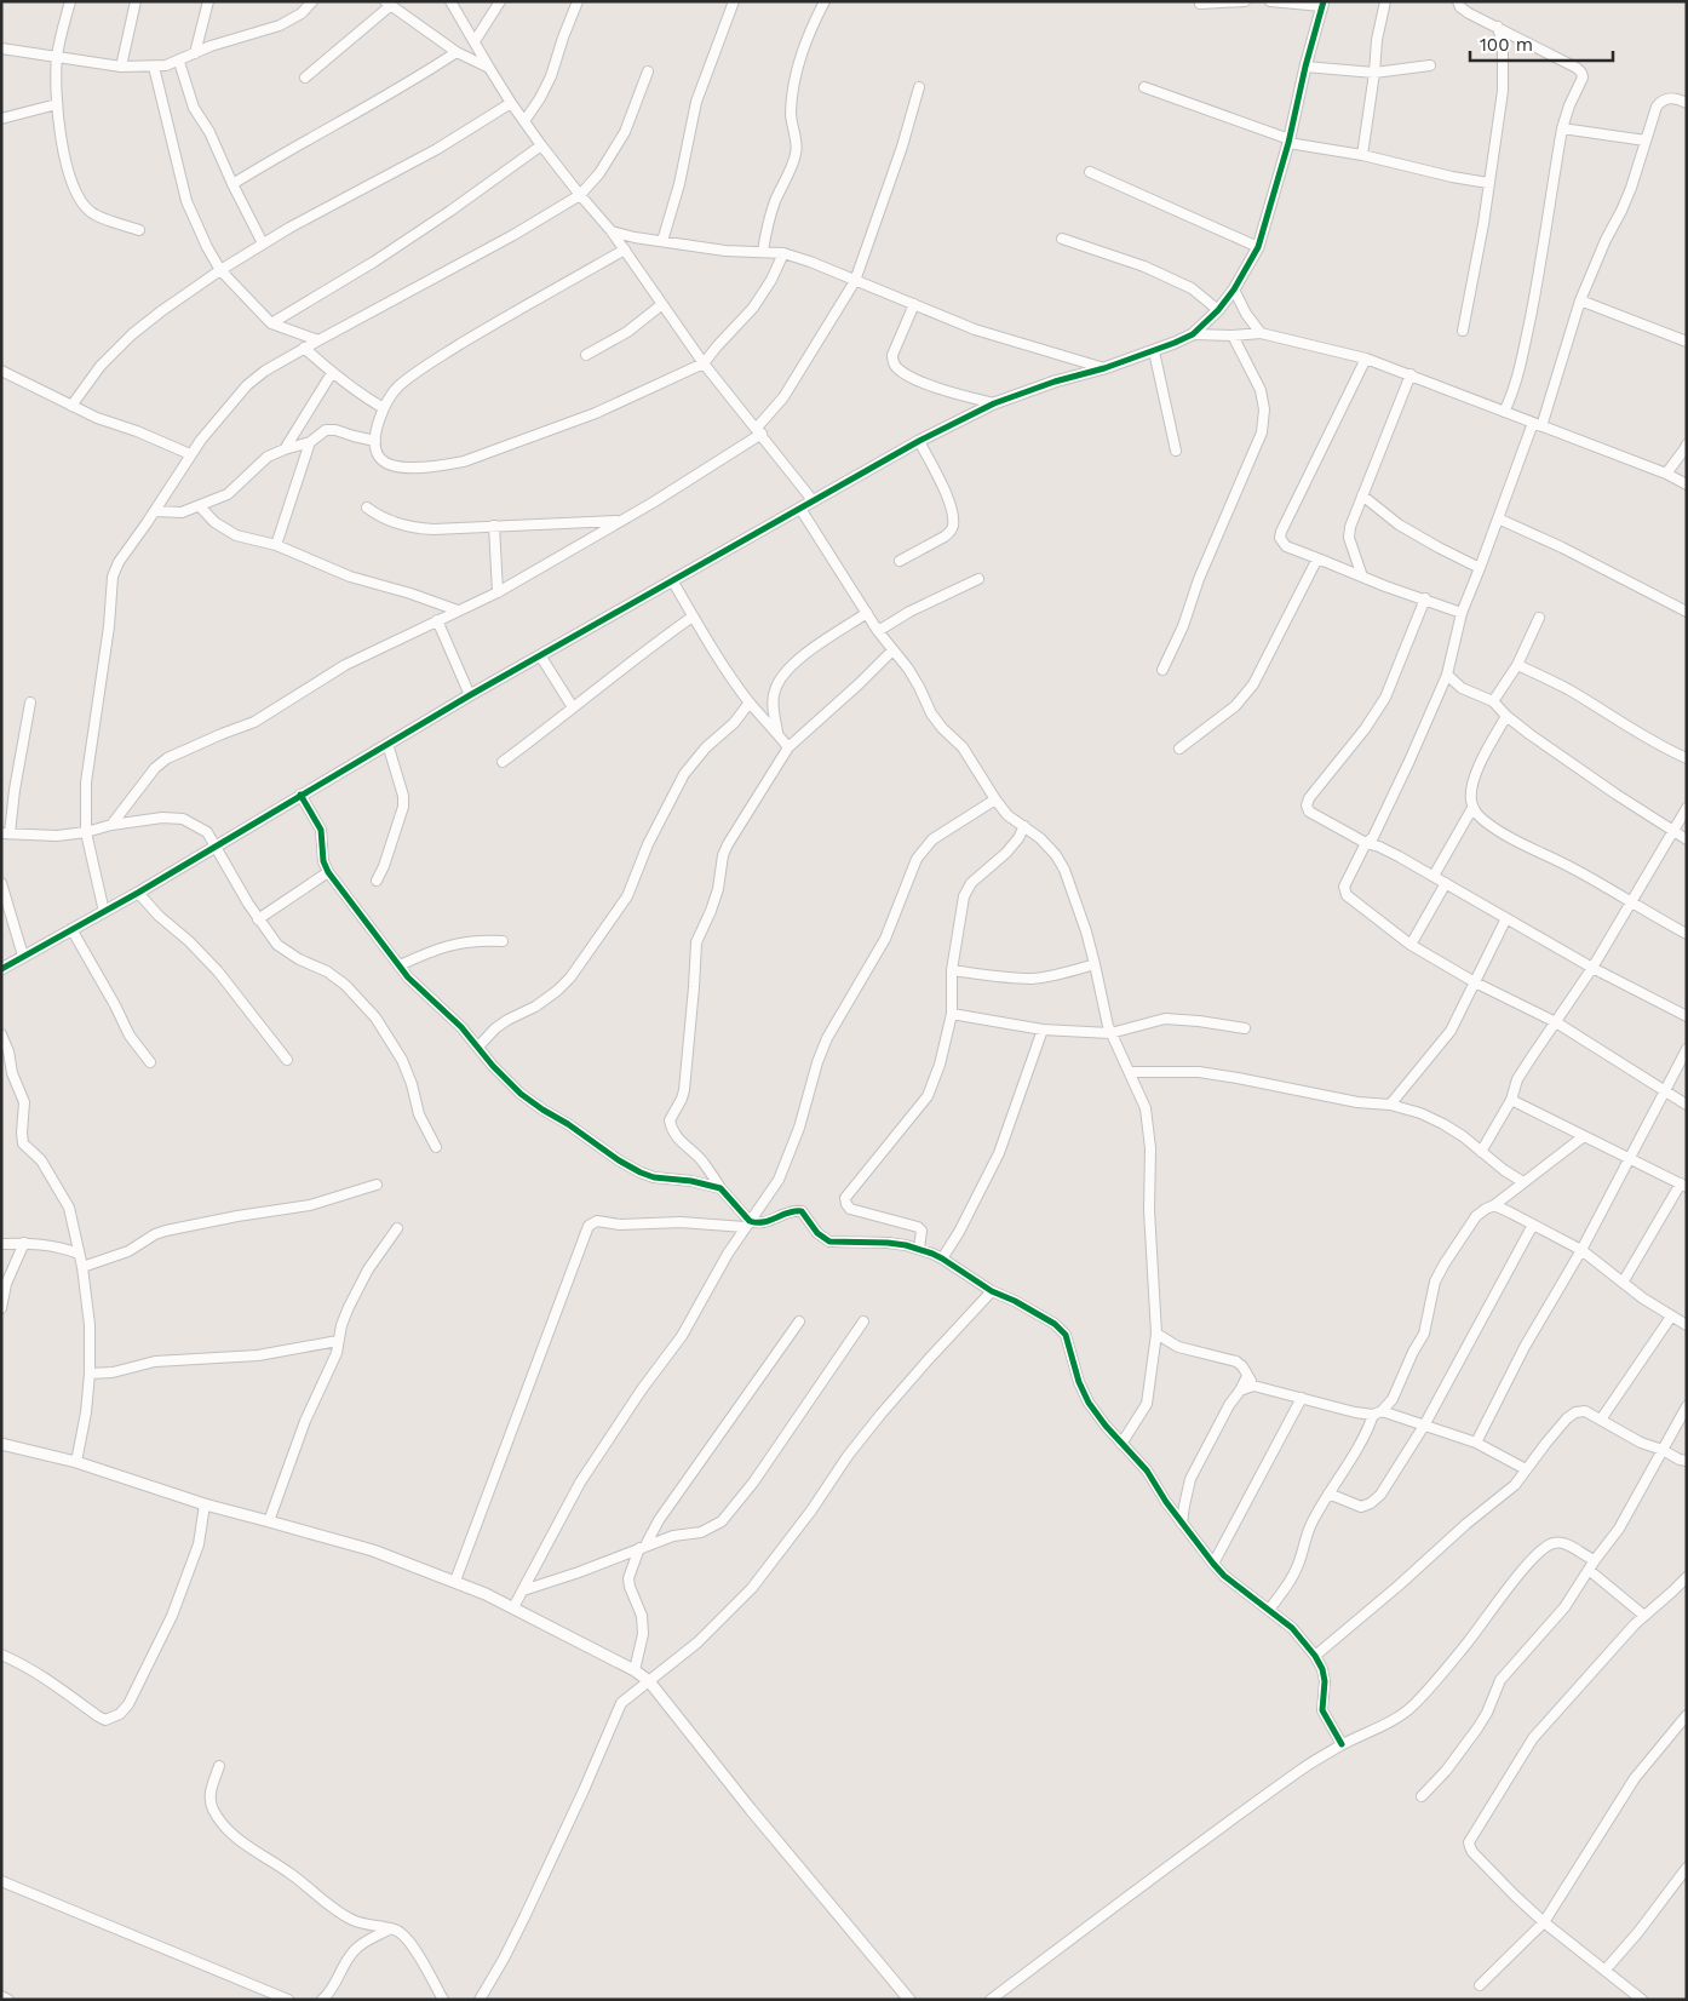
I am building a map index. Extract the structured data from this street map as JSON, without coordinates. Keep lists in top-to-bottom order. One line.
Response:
{"scale_bar":"100 m"}
